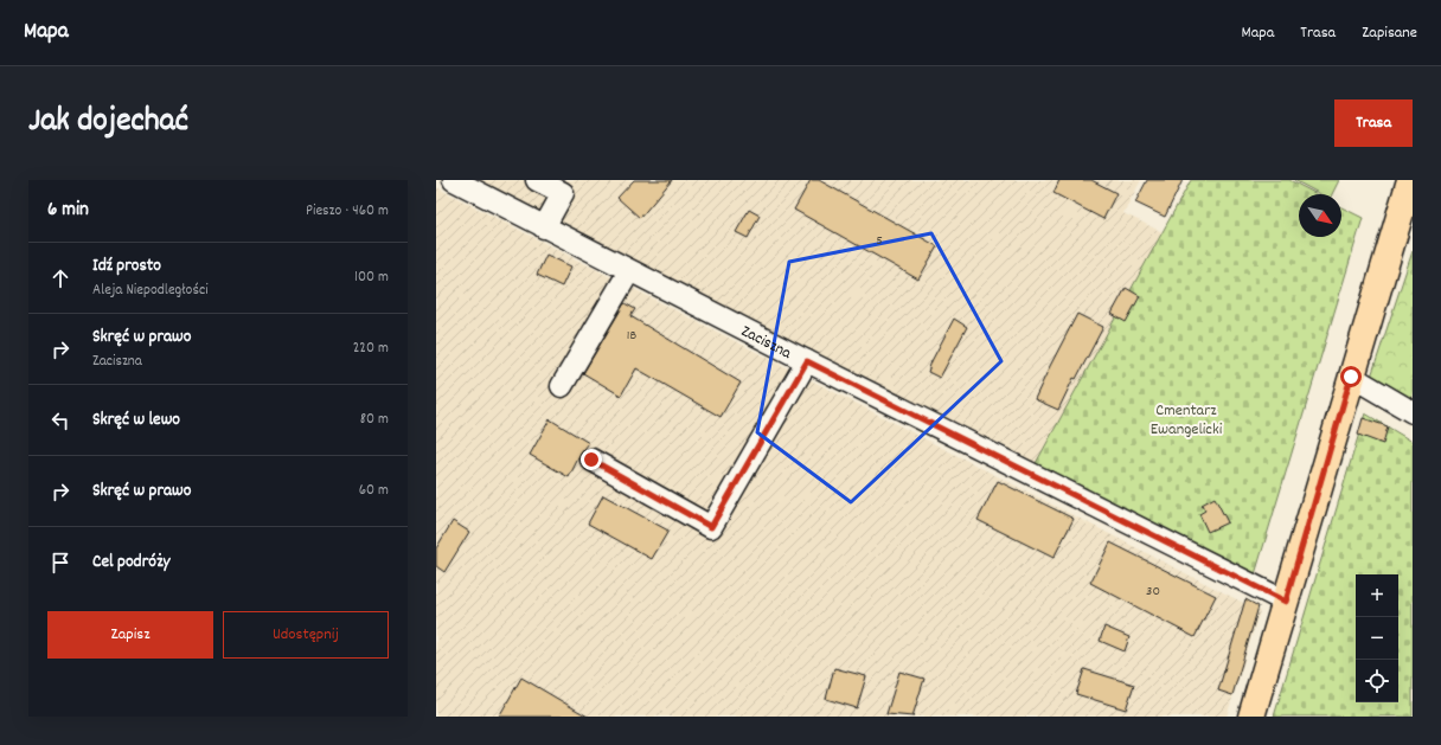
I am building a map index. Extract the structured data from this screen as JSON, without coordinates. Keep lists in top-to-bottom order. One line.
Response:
{"streets":{"street":["Zaciszna"]},"parks":["Cmentarz Ewangelicki"],"house_numbers":["5","1B","30"],"north":"bottom right","page":{"header":"Mapa","nav":["Mapa","Trasa","Zapisane"],"title":"Jak dojechać","buttons":["Trasa",["Zapisz","Udostępnij"]],"heading":["6 min","Pieszo · 460 m"],"list":[["Idź prosto","Aleja Niepodległości","100 m"],["Skręć w prawo","Zaciszna","220 m"],["Skręć w lewo","80 m"],["Skręć w prawo","60 m"],"Cel podróży"],"map_buttons":["+","−"]}}
